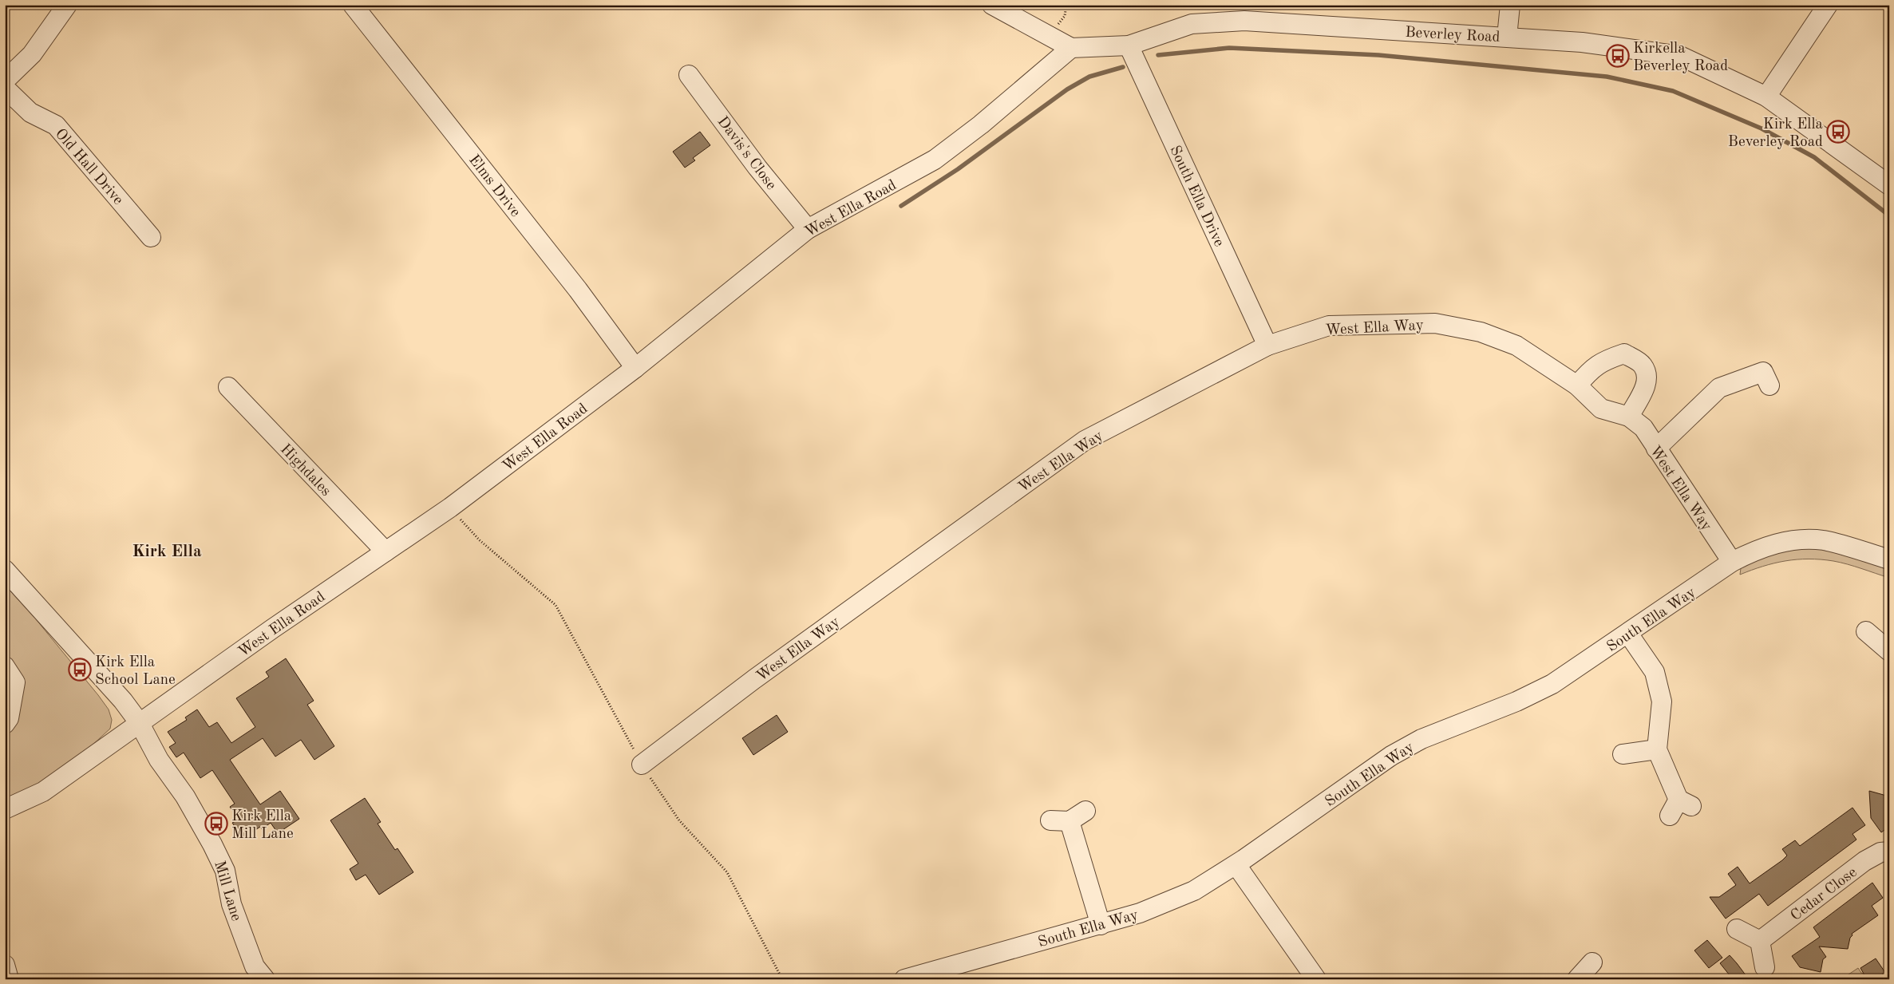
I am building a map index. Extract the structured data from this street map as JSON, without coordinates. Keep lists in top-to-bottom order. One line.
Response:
{"streets":{"street":["Beverley Road","Davis's Close","Old Hall Drive","Elms Drive","South Ella Drive","West Ella Road","West Ella Way","Highdales","South Ella Way","Mill Lane","Cedar Close"]},"crossings":[["Beverley Road","South Ella Drive"],["Beverley Road","West Ella Road"],["Davis's Close","West Ella Road"],["Elms Drive","West Ella Road"],["South Ella Drive","West Ella Way"],["West Ella Road","Highdales"],["West Ella Road","Mill Lane"],["West Ella Way","South Ella Way"]],"districts":["Kirk Ella"],"places":{"bus stop":["Kirkella Beverley Road","Kirk Ella Beverley Road","Kirk Ella School Lane","Kirk Ella Mill Lane"]}}
